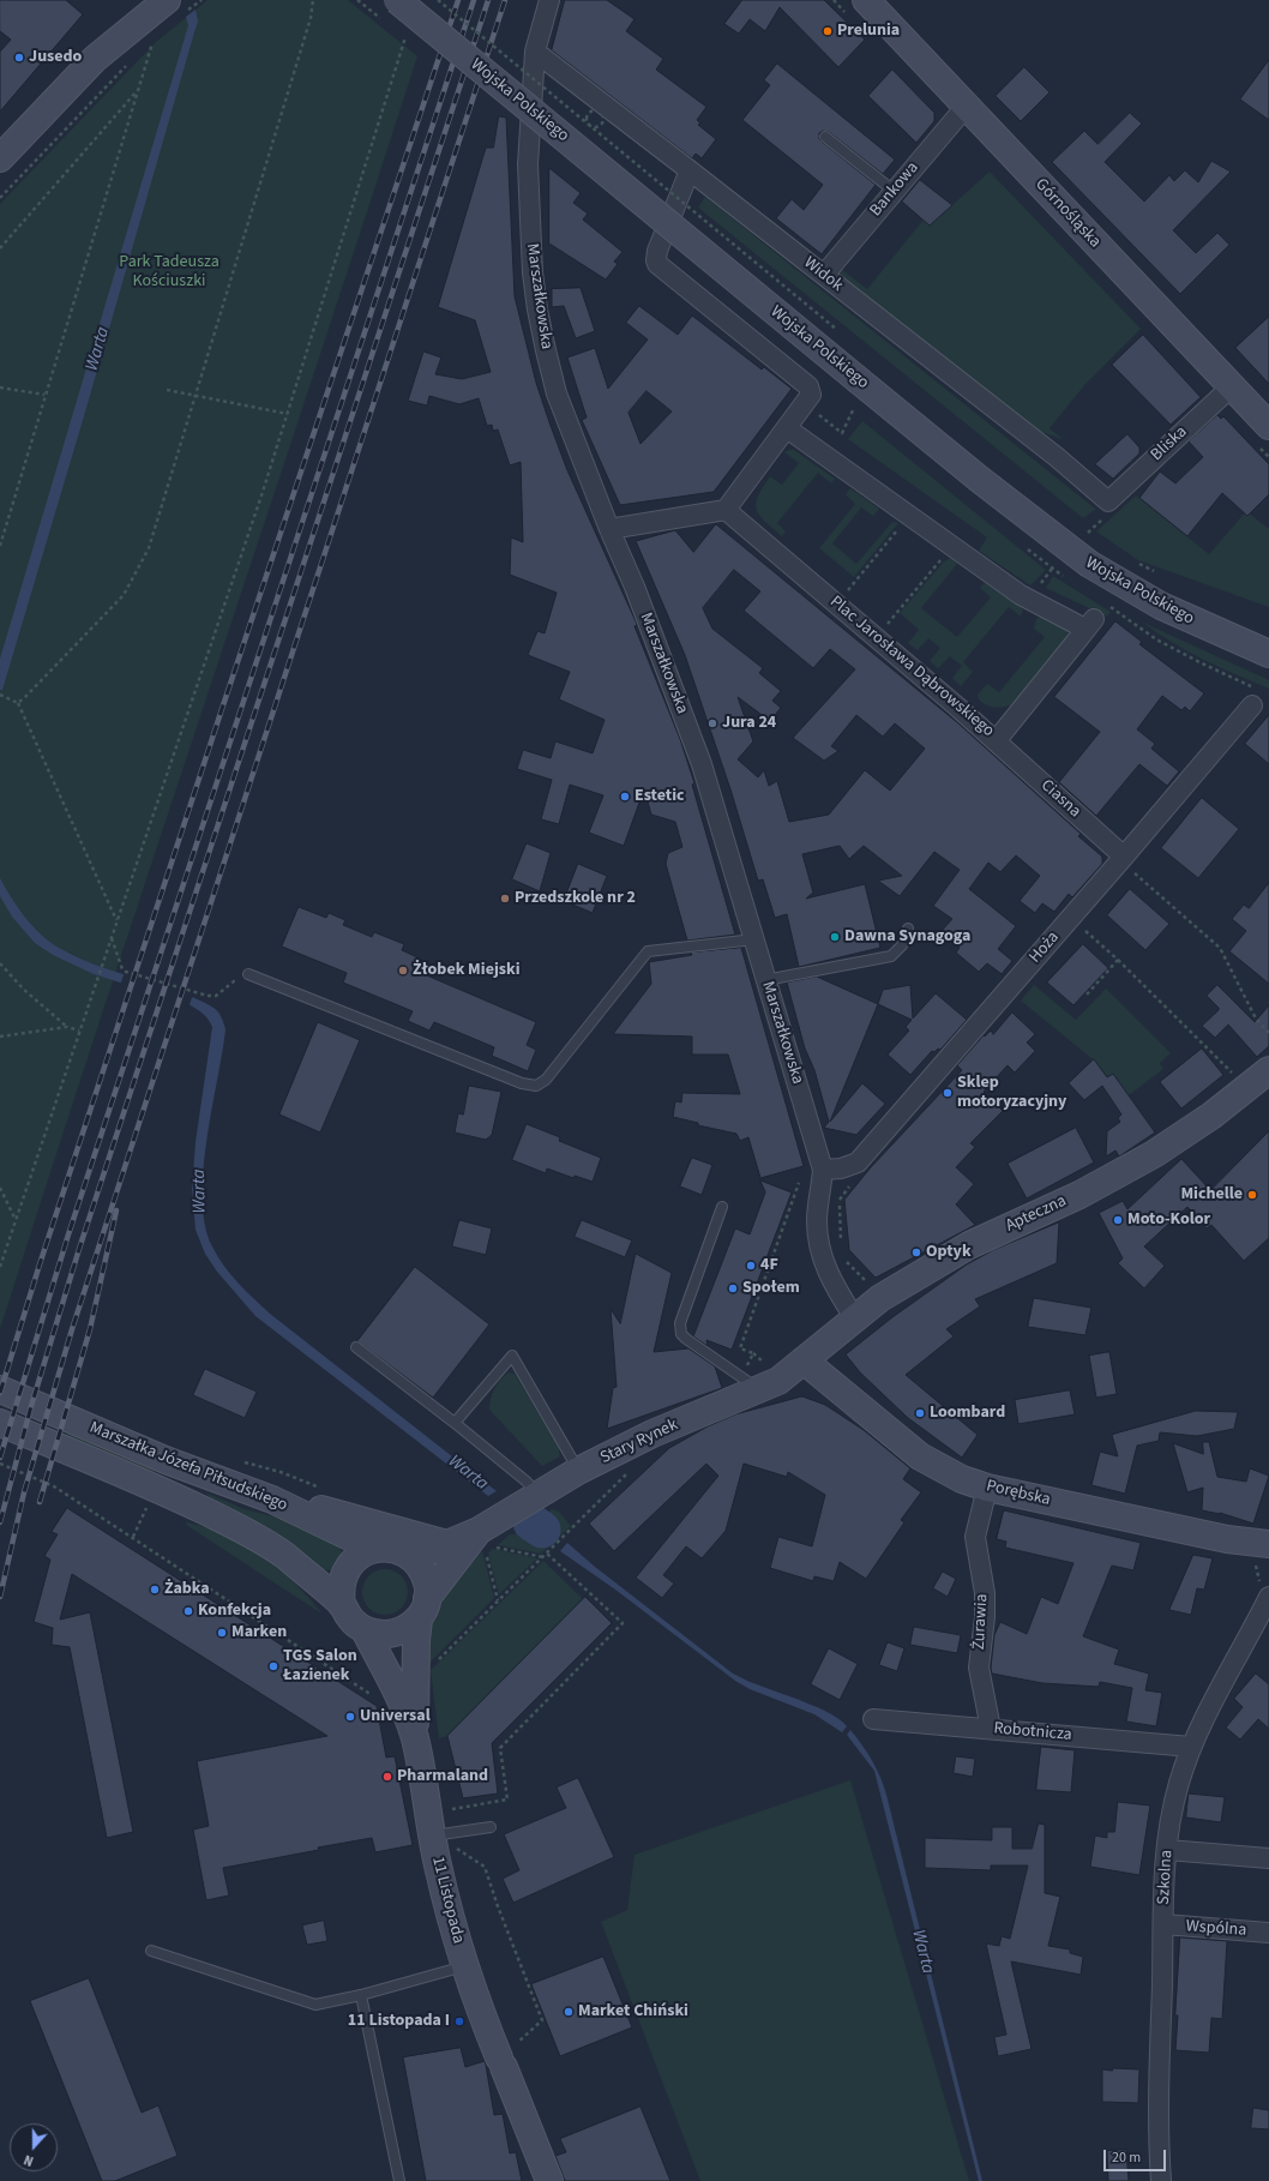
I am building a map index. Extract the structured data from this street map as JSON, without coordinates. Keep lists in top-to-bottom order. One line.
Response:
{"streets":{"street":["Wojska Polskiego","Bankowa","Górnośląska","Widok","Marszałkowska","Bliska","Plac Jarosława Dąbrowskiego","Ciasna","Hoża","Apteczna","Stary Rynek","Marszałka Józefa Piłsudskiego","Porębska","Żurawia","Robotnicza","Szkolna","11 Listopada","Wspólna"]},"crossings":[["Bankowa","Górnośląska"],["Bankowa","Widok"],["Górnośląska","Bliska"],["Widok","Marszałkowska"],["Widok","Bliska"],["Marszałkowska","Hoża"],["Marszałkowska","Apteczna"],["Plac Jarosława Dąbrowskiego","Ciasna"],["Ciasna","Hoża"],["Apteczna","Stary Rynek"],["Apteczna","Porębska"],["Stary Rynek","Marszałka Józefa Piłsudskiego"],["Stary Rynek","Porębska"],["Stary Rynek","11 Listopada"],["Marszałka Józefa Piłsudskiego","11 Listopada"],["Porębska","Żurawia"],["Żurawia","Robotnicza"],["Robotnicza","Szkolna"],["Szkolna","Wspólna"]],"water":["Warta"],"parks":["Park Tadeusza Kościuszki"],"places":["Prelunia","Jusedo","Jura 24","Estetic","Przedszkole nr 2","Dawna Synagoga","Żłobek Miejski","Sklep motoryzacyjny","Michelle","Moto-Kolor","Optyk","4F","Społem","Loombard","Żabka","Konfekcja","Marken","TGS Salon Łazienek","Universal","Pharmaland","Market Chiński","11 Listopada I"],"scale_bar":"20 m","north":"bottom"}
